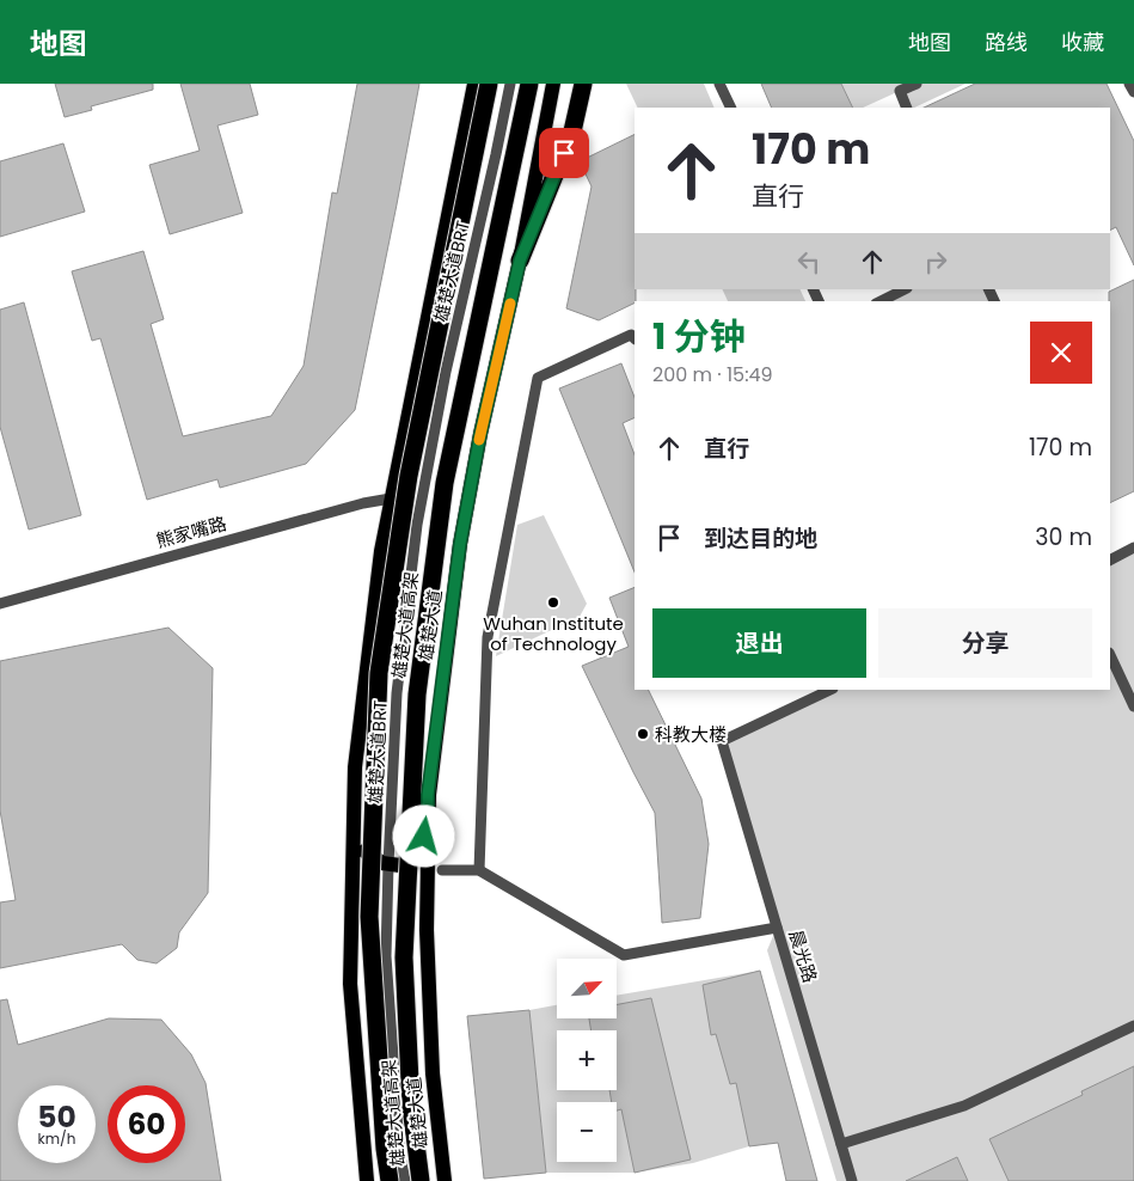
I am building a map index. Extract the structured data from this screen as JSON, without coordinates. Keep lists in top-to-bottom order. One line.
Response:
{"streets":{"highway":["雄楚大道高架"],"main road":["雄楚大道"],"street":["雄楚大道BRT","熊家嘴路","晨光路"]},"places":["Wuhan Institute of Technology","科教大楼"],"north":"top right","page":{"header":"地图","nav":["地图","路线","收藏"],"turn":["170 m","直行"],"heading":["1 分钟","200 m · 15:49"],"list":[{"name":"直行","value":"170 m"},{"name":"到达目的地","value":"30 m"}],"buttons":["退出","分享"],"map_buttons":["+","−"],"speed":"50 km/h","limit":"60"}}
